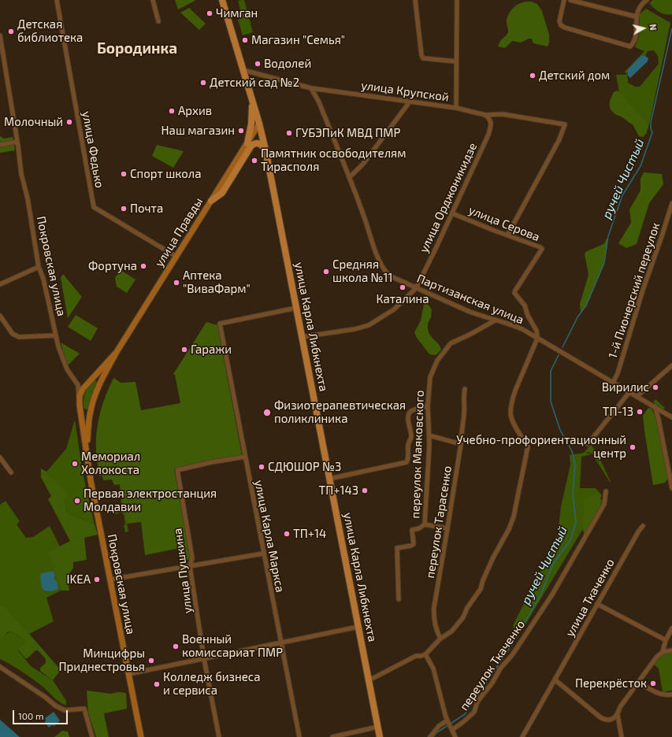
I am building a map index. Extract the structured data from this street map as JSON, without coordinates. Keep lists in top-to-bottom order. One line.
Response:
{"streets":{"main road":["улица Правды","Покровская улица","улица Карла Либкнехта"],"street":["улица Крупской","улица Федько","улица Орджоникидзе","улица Серова","1-й Пионерский переулок","Партизанская улица","переулок Маяковского","переулок Тарасенко","улица Карла Маркса","улица Пушкина","улица Ткаченко","переулок Ткаченко"]},"crossings":[["улица Крупской","улица Орджоникидзе"],["улица Крупской","улица Серова"],["улица Крупской","Партизанская улица"],["улица Крупской","улица Карла Либкнехта"],["улица Федько","улица Правды"],["улица Орджоникидзе","улица Серова"],["улица Орджоникидзе","Партизанская улица"],["улица Орджоникидзе","улица Карла Либкнехта"],["улица Серова","Партизанская улица"],["улица Правды","Покровская улица"],["улица Правды","улица Карла Либкнехта"],["1-й Пионерский переулок","Партизанская улица"],["Партизанская улица","переулок Маяковского"],["улица Карла Либкнехта","улица Карла Маркса"],["улица Карла Маркса","улица Пушкина"]],"districts":["Бородинка"],"water":["ручей Чистый"],"places":["Чимган","Детская библиотека","Магазин \"Семья\"","Водолей","Детский дом","Детский сад №2","Архив","Молочный","Наш магазин","ГУБЭПиК МВД ПМР","Памятник освободителям Тирасполя","Спорт школа","Почта","Фортуна","Средняя школа №11","Аптека \"ВиваФарм\"","Каталина","Гаражи","Вирилис","ТП-13","Физиотерапевтическая поликлиника","Учебно-профориентационный центр","Мемориал Холокоста","СДЮШОР №3","ТП+143","Первая электростанция Молдавии","ТП+14","IKEA","Военный комиссариат ПМР","Минцифры Приднестровья","Перекрёсток","Колледж бизнеса и сервиса"],"scale_bar":"100 m","north":"right"}
